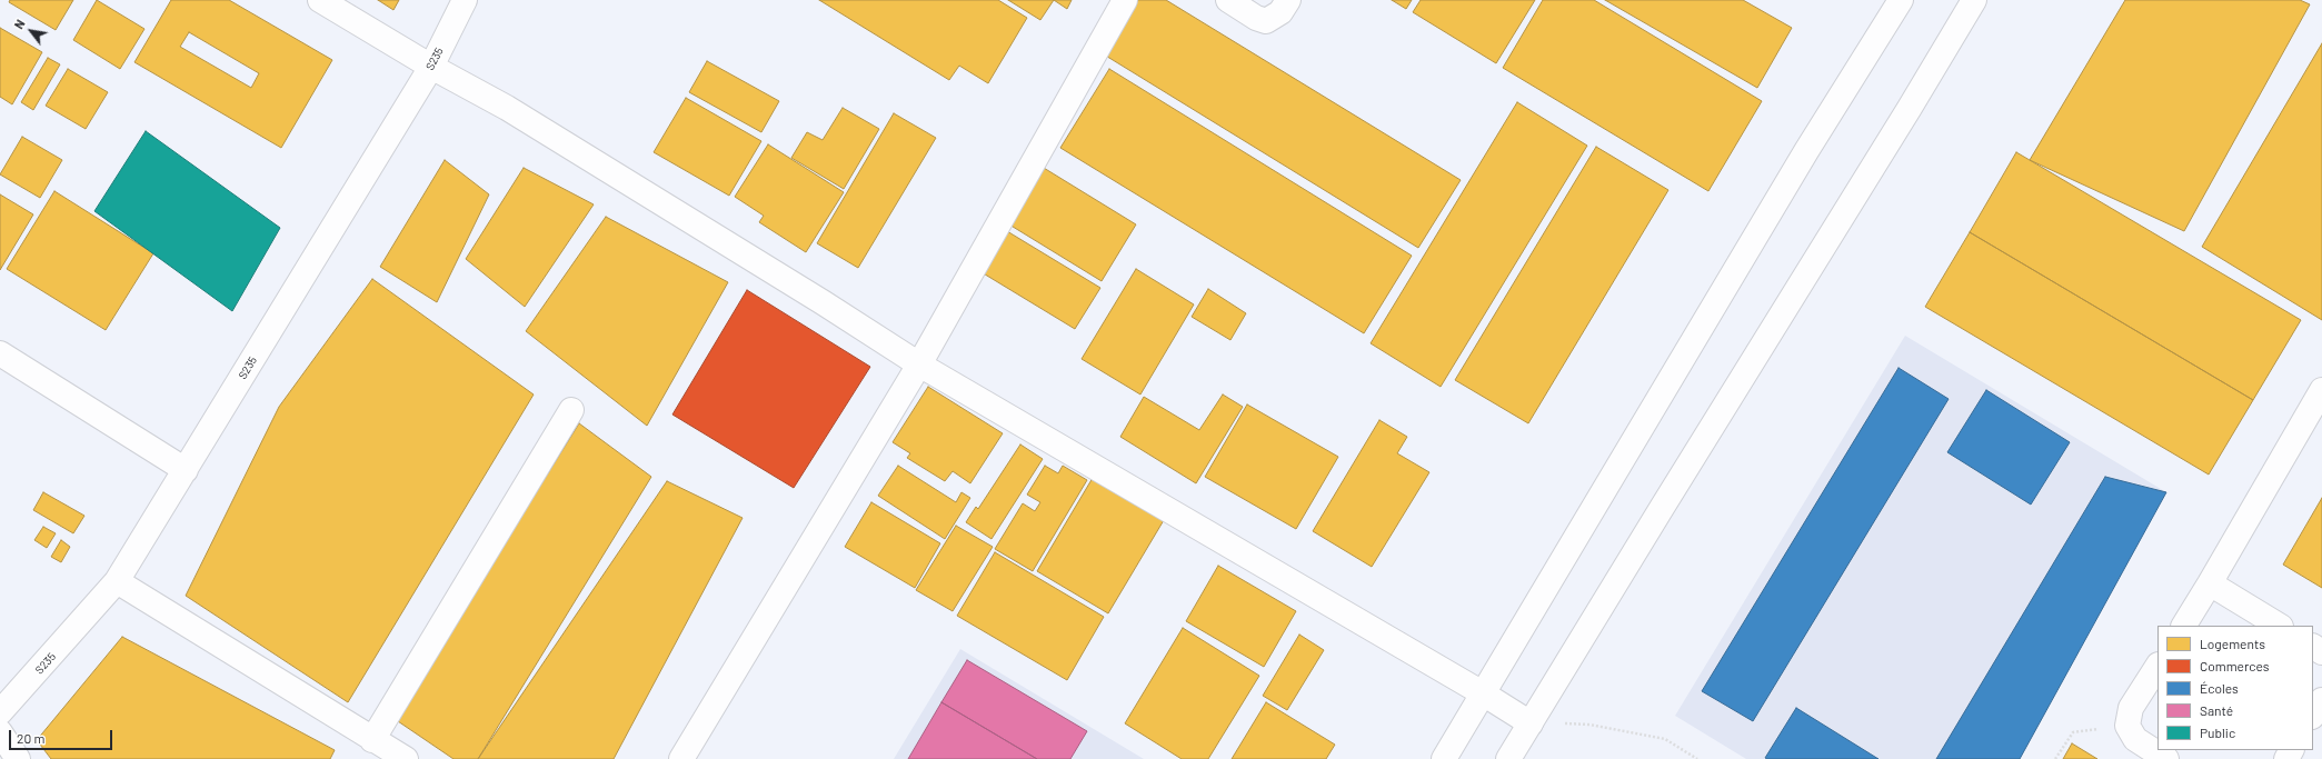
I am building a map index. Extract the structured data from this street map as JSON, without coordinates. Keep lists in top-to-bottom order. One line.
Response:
{"streets":{"street":["S235"]},"legend":["Logements","Commerces","Écoles","Santé","Public"],"scale_bar":"20 m","north":"top left"}
